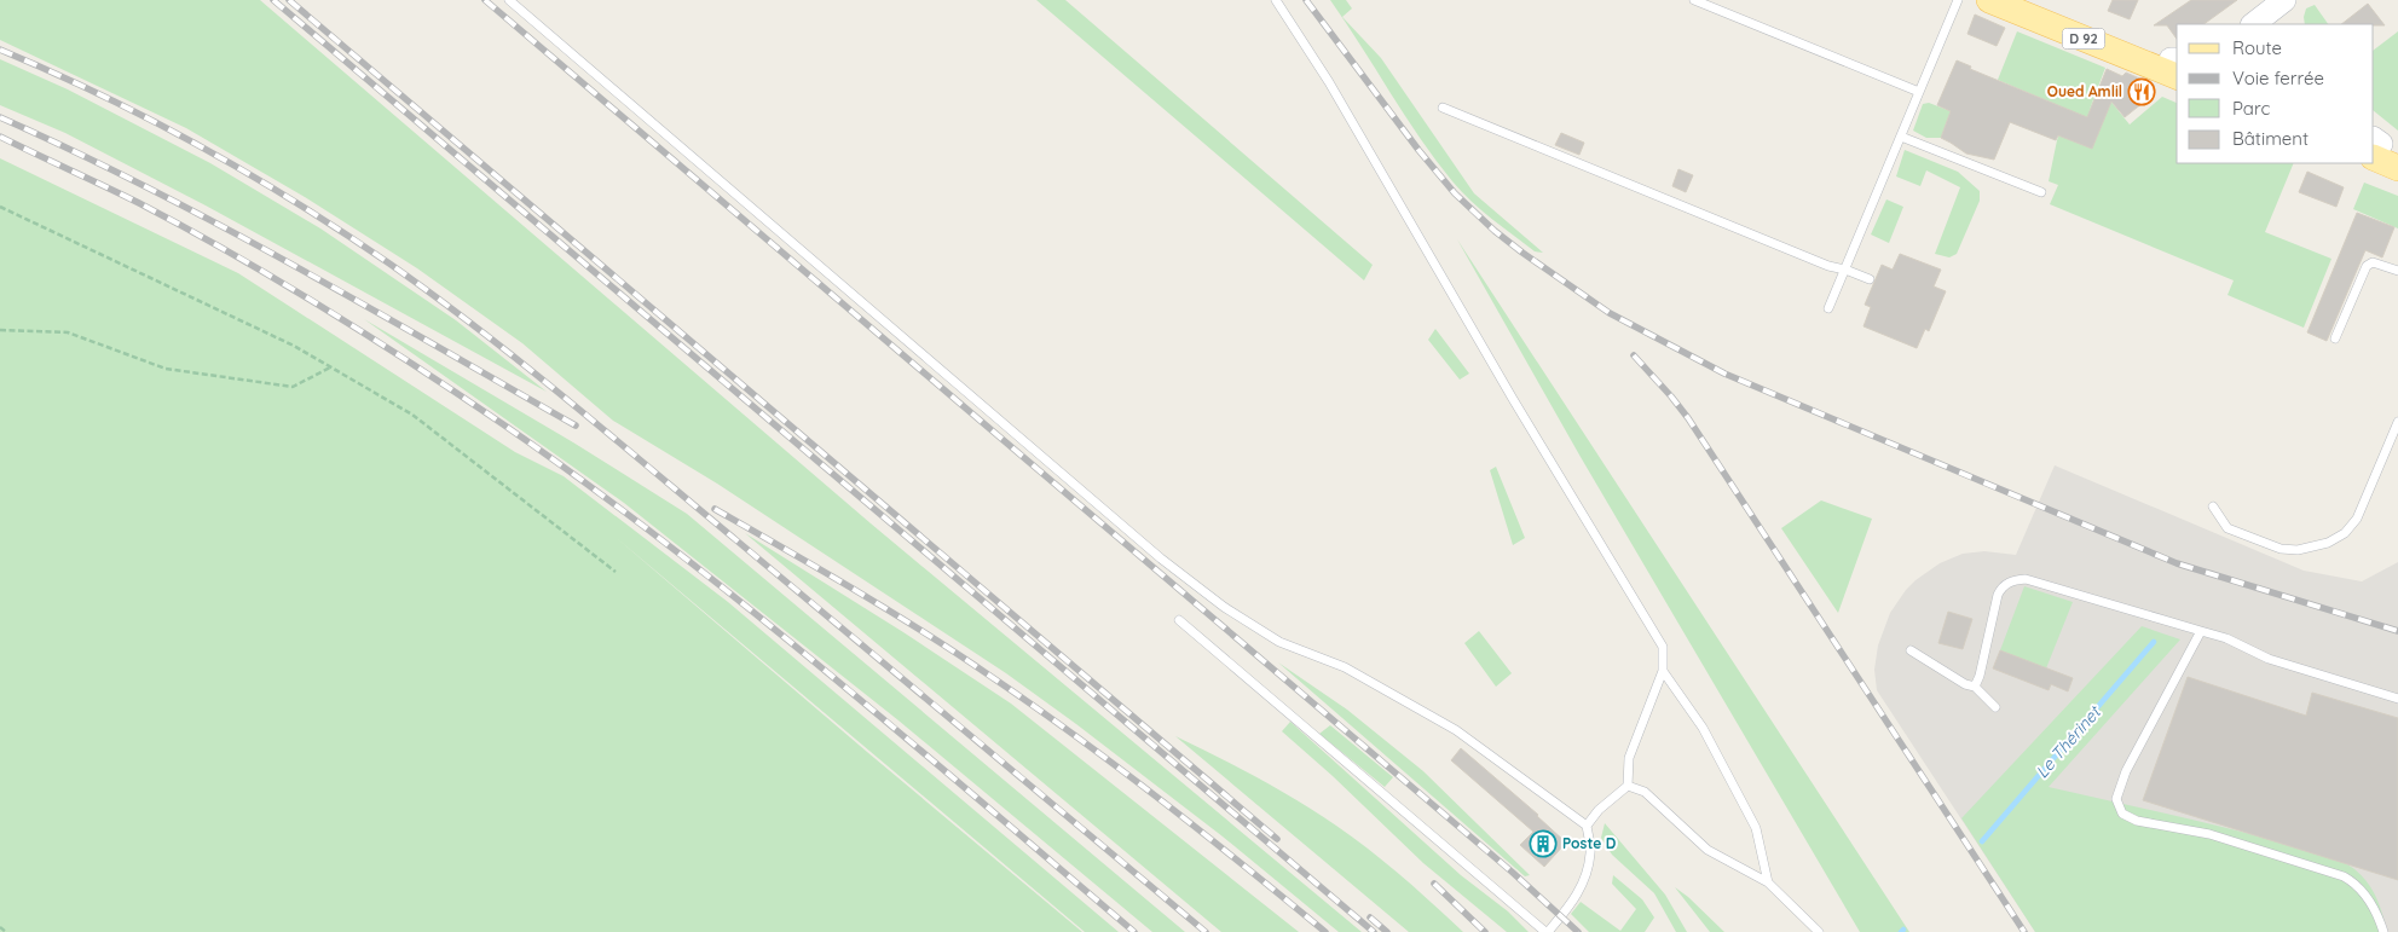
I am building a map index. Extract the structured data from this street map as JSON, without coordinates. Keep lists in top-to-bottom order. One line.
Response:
{"streets":{"main road":["D 92"]},"water":["Le Thérinet"],"places":{"restaurant":["Oued Amlil"],"building":["Poste D"]},"legend":["Route","Voie ferrée","Parc","Bâtiment"]}
